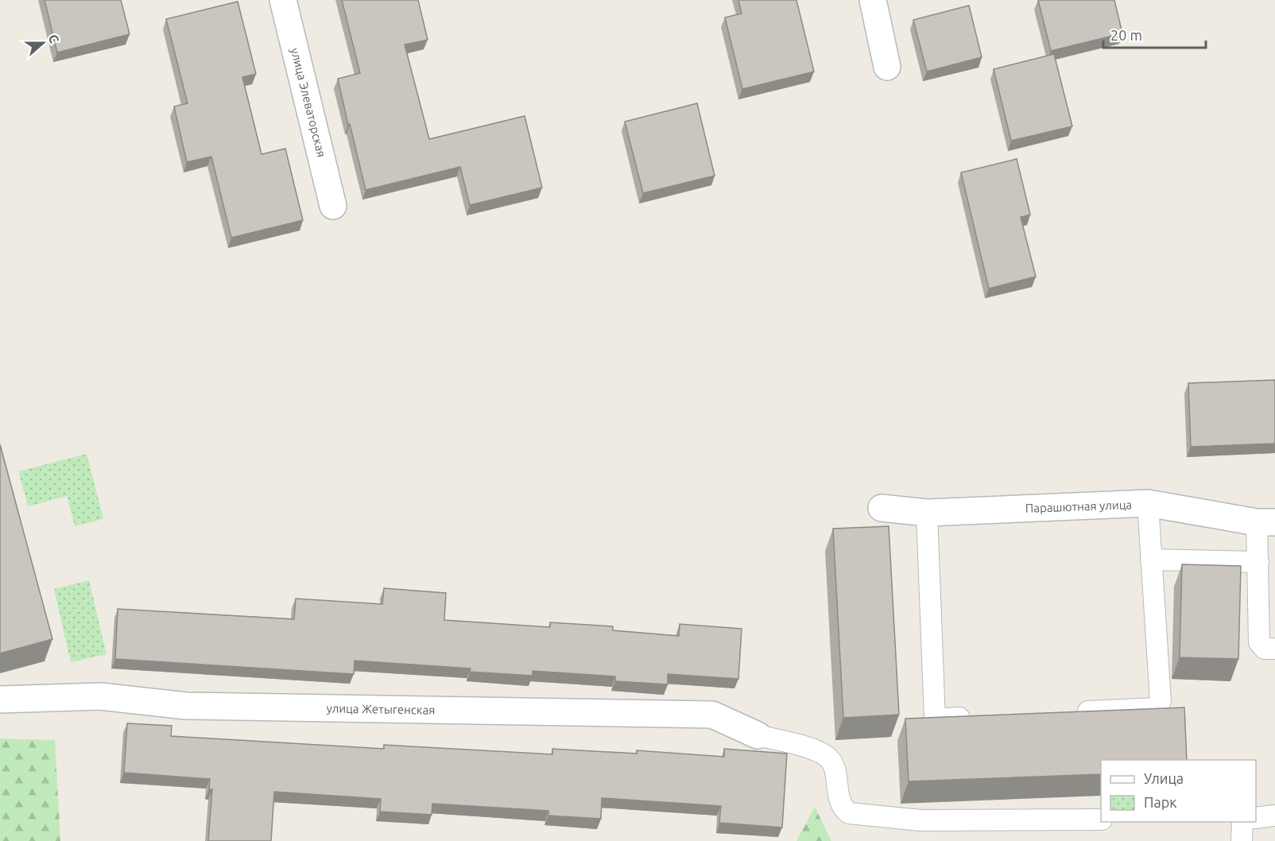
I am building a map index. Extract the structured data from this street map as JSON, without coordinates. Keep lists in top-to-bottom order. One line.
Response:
{"streets":{"street":["улица Элеваторская","Парашютная улица","улица Жетыгенская"]},"legend":["Улица","Парк"],"scale_bar":"20 m","north":"right"}
